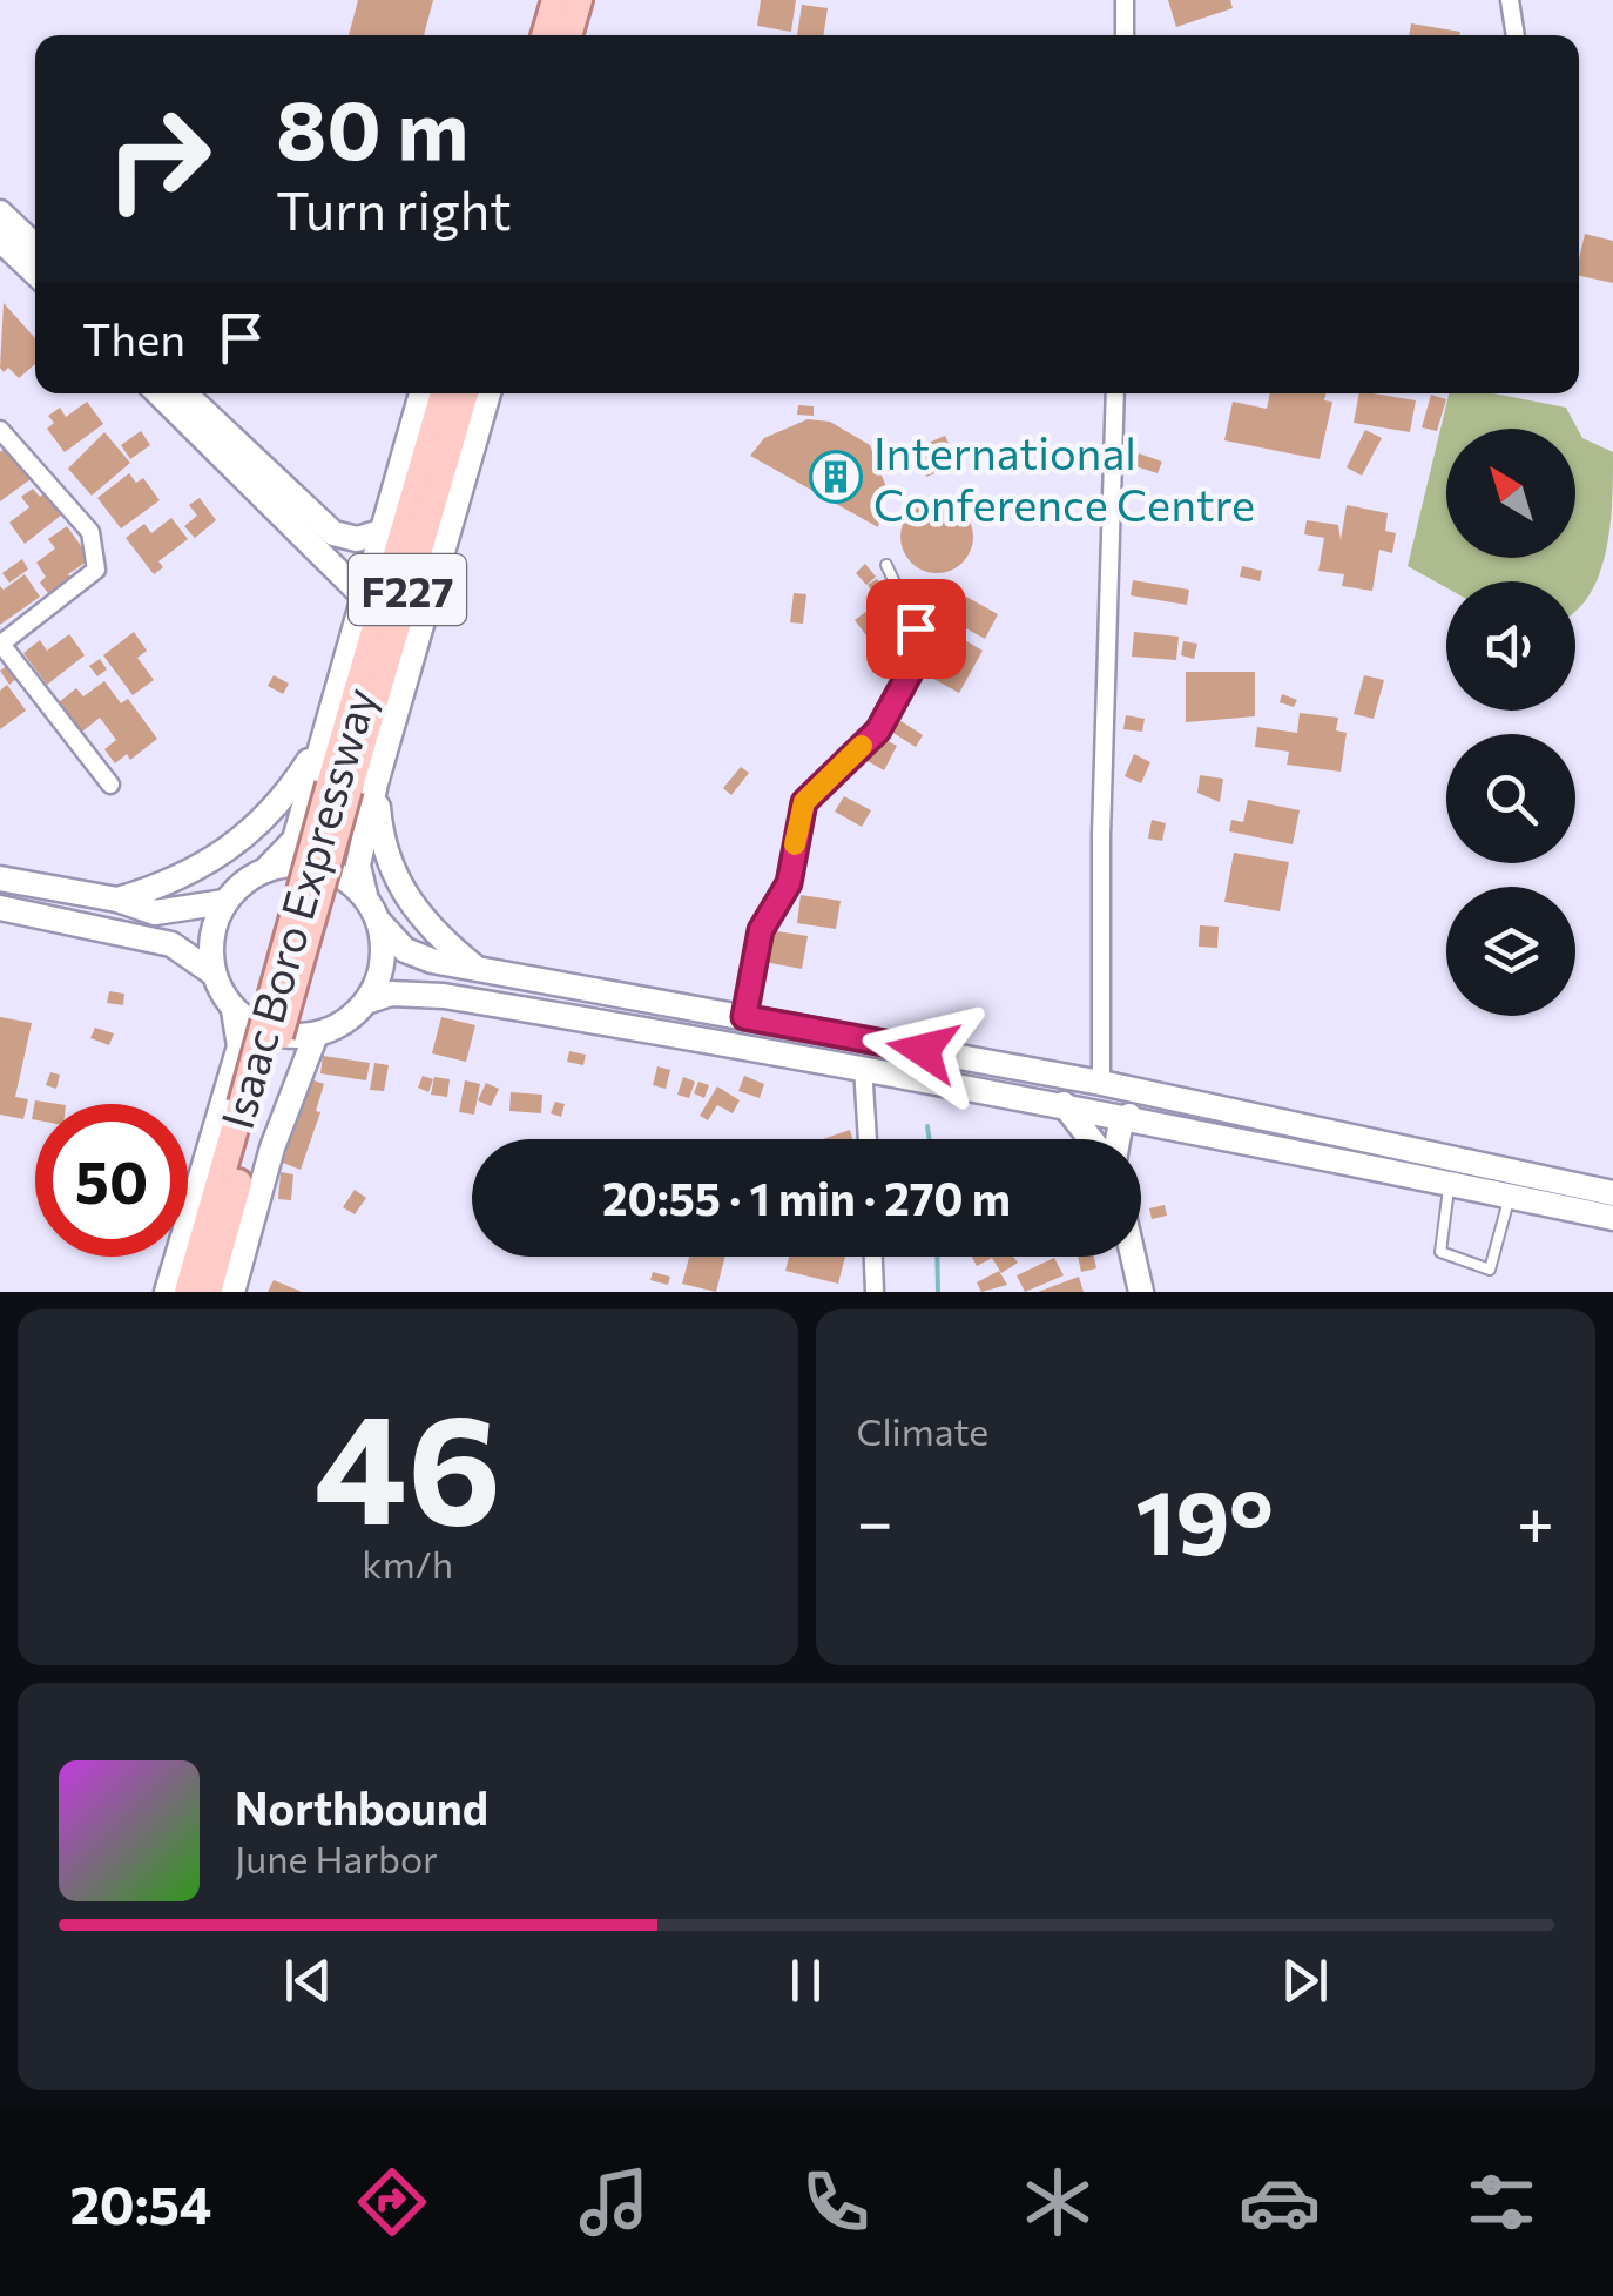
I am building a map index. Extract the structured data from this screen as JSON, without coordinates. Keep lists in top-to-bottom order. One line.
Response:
{"streets":{"main road":["F227","Isaac Boro Expressway"]},"places":{"building":["International Conference Centre"]},"north":"top left","page":{"turn":["80 m","Turn right"],"then":"Then","limit":"50","trip":"20:55 · 1 min · 270 m","tile":[["46","km/h"],"Climate"],"heat":["−","19°","+"],"song":["Northbound","June Harbor"],"tabs":"20:54"}}
